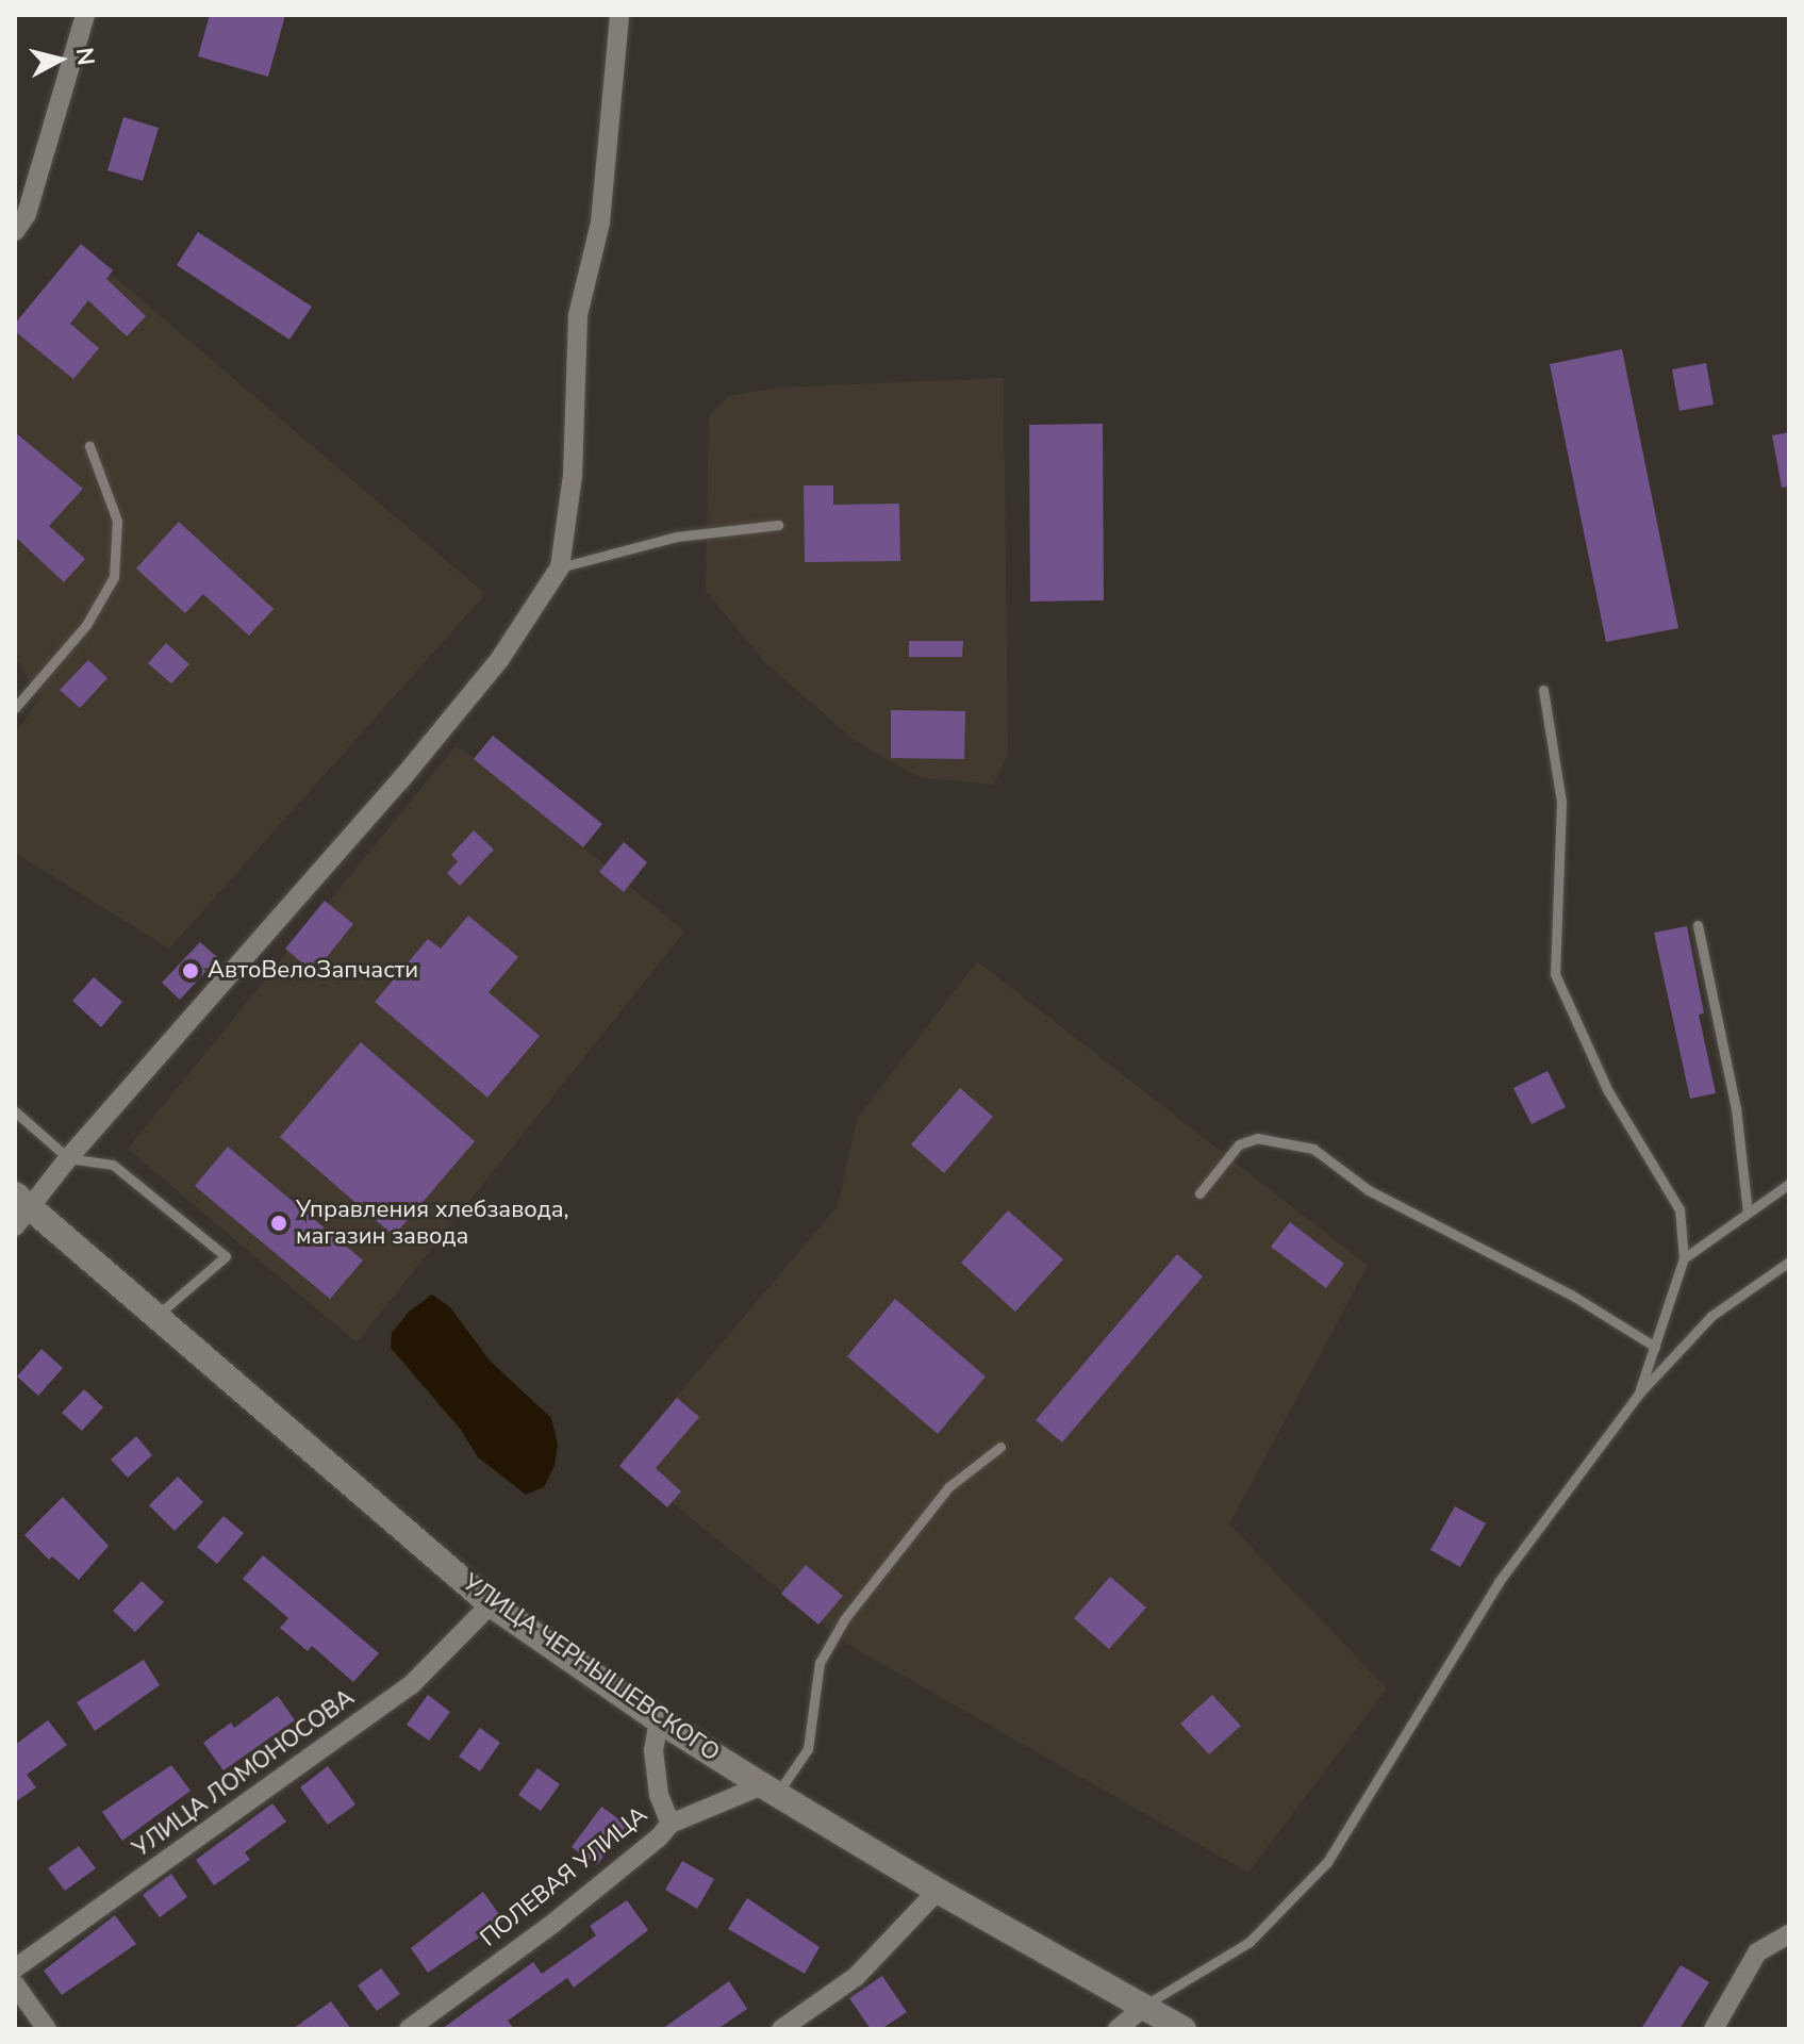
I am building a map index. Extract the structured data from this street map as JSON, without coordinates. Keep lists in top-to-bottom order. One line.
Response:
{"streets":{"main road":["УЛИЦА ЧЕРНЫШЕВСКОГО"],"street":["УЛИЦА ЛОМОНОСОВА","ПОЛЕВАЯ УЛИЦА"]},"crossings":[["УЛИЦА ЧЕРНЫШЕВСКОГО","УЛИЦА ЛОМОНОСОВА"],["УЛИЦА ЧЕРНЫШЕВСКОГО","ПОЛЕВАЯ УЛИЦА"]],"places":["АвтоВелоЗапчасти","Управления хлебзавода, магазин завода"],"north":"right"}
